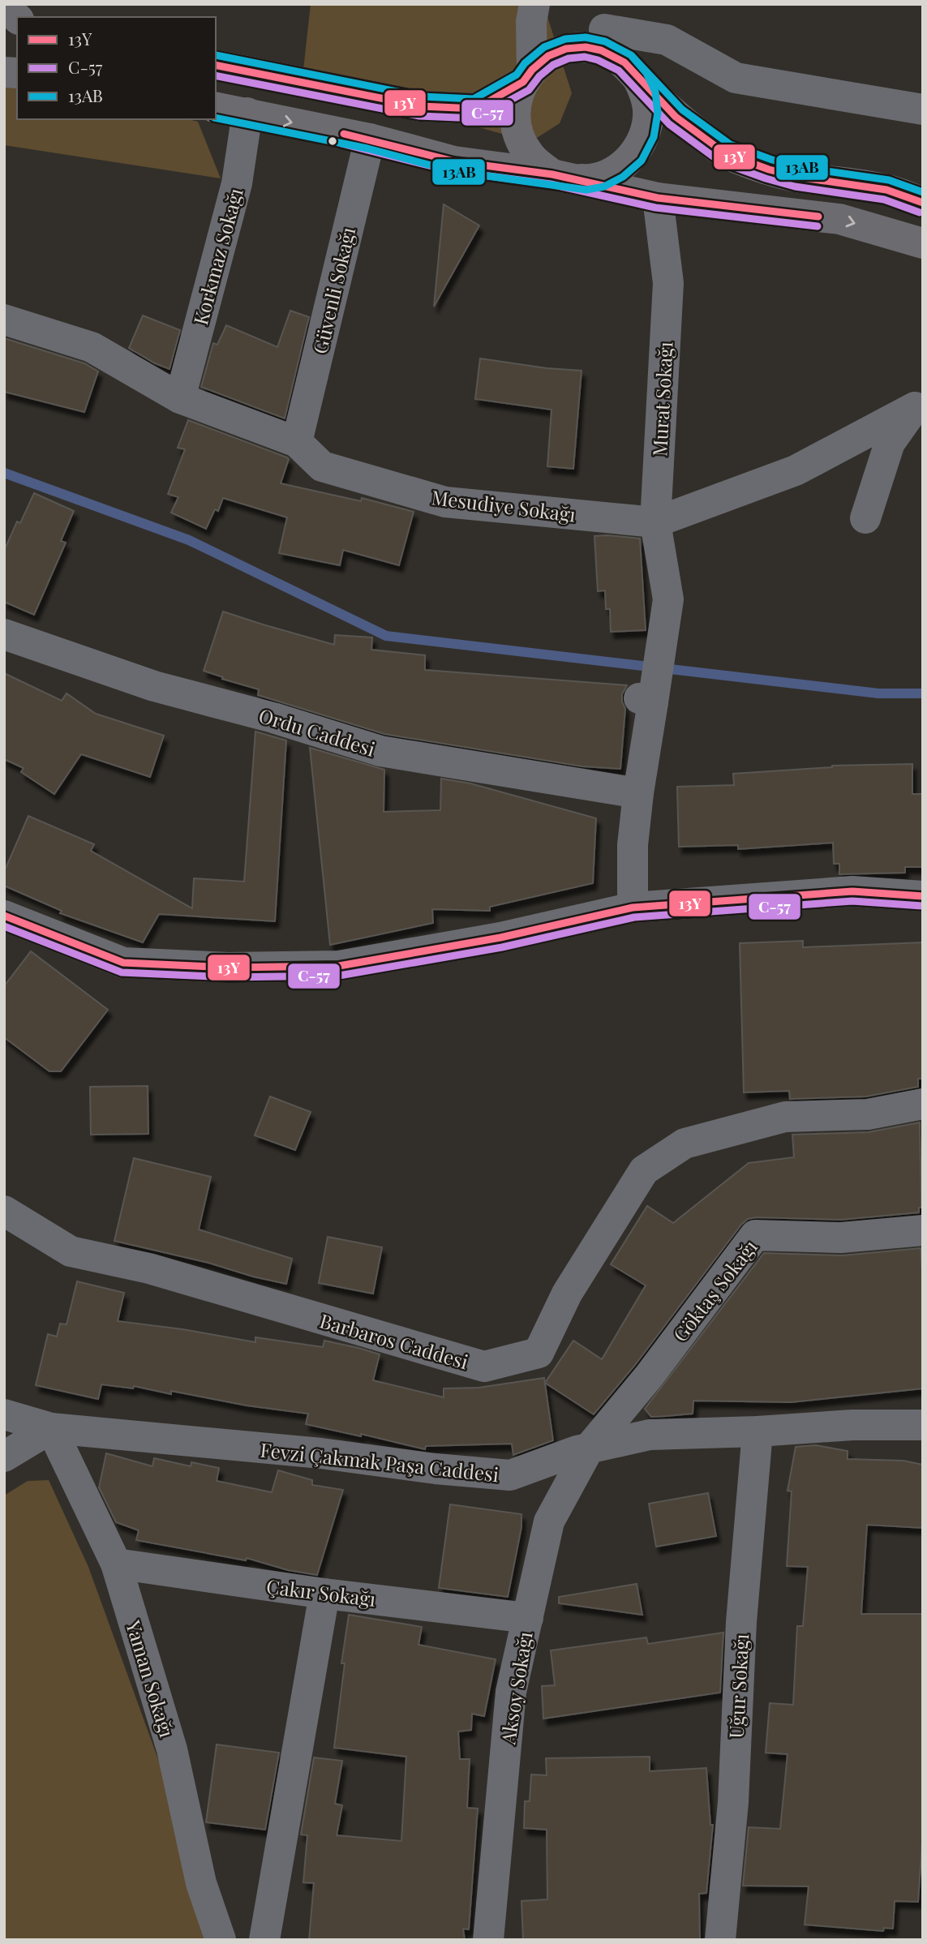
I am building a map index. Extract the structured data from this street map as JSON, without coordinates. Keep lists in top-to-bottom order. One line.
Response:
{"streets":{"street":["Korkmaz Sokağı","Güvenli Sokağı","Murat Sokağı","Mesudiye Sokağı","Ordu Caddesi","Göktaş Sokağı","Barbaros Caddesi","Fevzi Çakmak Paşa Caddesi","Çakır Sokağı","Yaman Sokağı","Uğur Sokağı","Aksoy Sokağı"]},"crossings":[["Korkmaz Sokağı","Mesudiye Sokağı"],["Güvenli Sokağı","Mesudiye Sokağı"],["Murat Sokağı","Mesudiye Sokağı"],["Murat Sokağı","Ordu Caddesi"],["Göktaş Sokağı","Fevzi Çakmak Paşa Caddesi"],["Göktaş Sokağı","Aksoy Sokağı"],["Fevzi Çakmak Paşa Caddesi","Yaman Sokağı"],["Fevzi Çakmak Paşa Caddesi","Uğur Sokağı"],["Fevzi Çakmak Paşa Caddesi","Aksoy Sokağı"],["Çakır Sokağı","Yaman Sokağı"],["Çakır Sokağı","Aksoy Sokağı"]],"lines":["transit line 13AB","transit line 13Y","transit line C-57"],"legend":["13Y","C-57","13AB"]}
